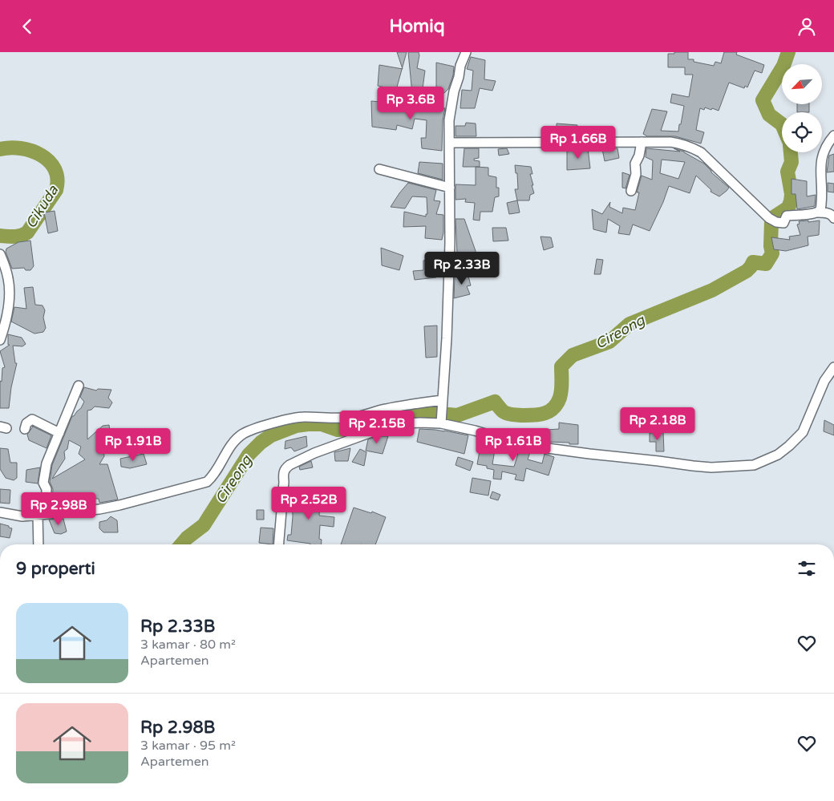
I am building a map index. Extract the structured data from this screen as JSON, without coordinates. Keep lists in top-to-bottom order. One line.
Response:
{"water":["Cikuda","Cireong"],"north":"bottom left","page":{"header":"Homiq","price":["Rp 3.6B","Rp 1.66B","Rp 2.33B","Rp 2.18B","Rp 2.15B","Rp 1.91B","Rp 1.61B","Rp 2.52B","Rp 2.98B"],"heading":"9 properti","list":[{"name":"Rp 2.33B","note":"3 kamar · 80 m² · Apartemen"},{"name":"Rp 2.98B","note":"3 kamar · 95 m² · Apartemen"}]}}
